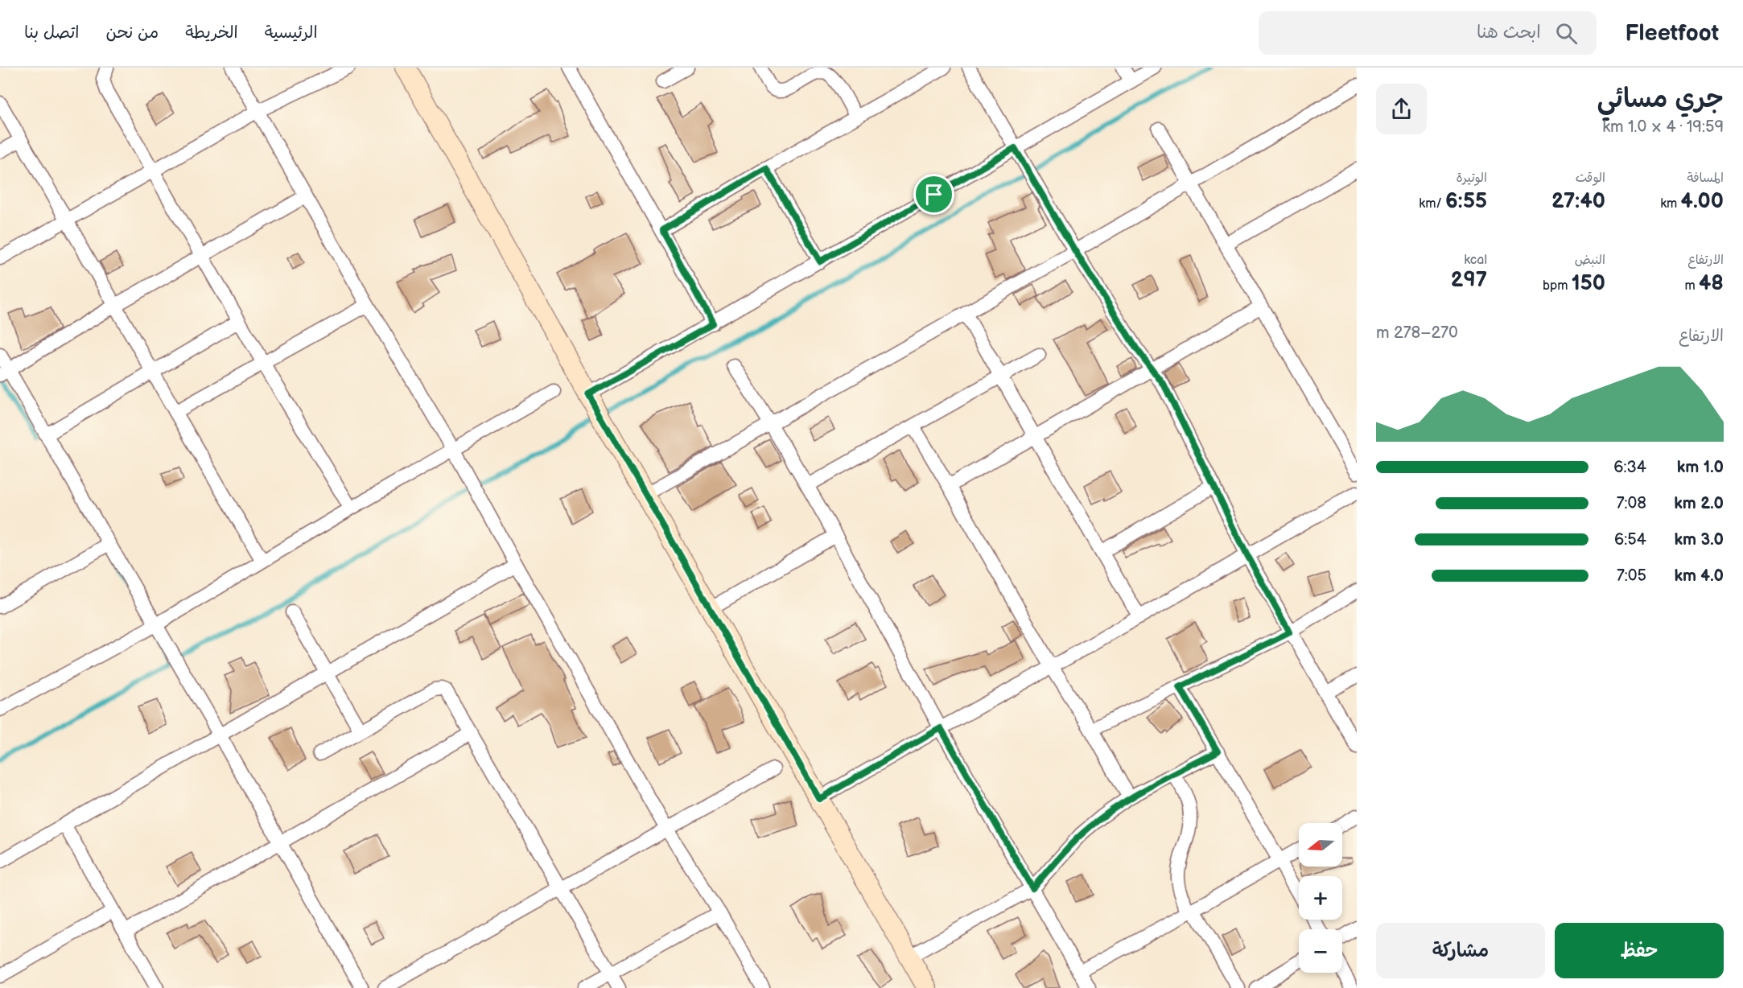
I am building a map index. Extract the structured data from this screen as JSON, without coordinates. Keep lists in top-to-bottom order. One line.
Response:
{"north":"left","page":{"header":"Fleetfoot","search":"ابحث هنا","nav":["الرئيسية","الخريطة","من نحن","اتصل بنا"],"heading":["جري مسائي","19:59 · 4 × 1.0 km"],"stats":[["المسافة","4.00 km"],["الوقت","27:40"],["الوتيرة","6:55 /km"],["الارتفاع","48 m"],["النبض","150 bpm"],["kcal","297"]],"chart":["الارتفاع","270–278 m"],"list":[{"name":"1.0 km","note":"6:34"},{"name":"2.0 km","note":"7:08"},{"name":"3.0 km","note":"6:54"},{"name":"4.0 km","note":"7:05"}],"map_buttons":["+","−"],"buttons":["حفظ","مشاركة"]}}
